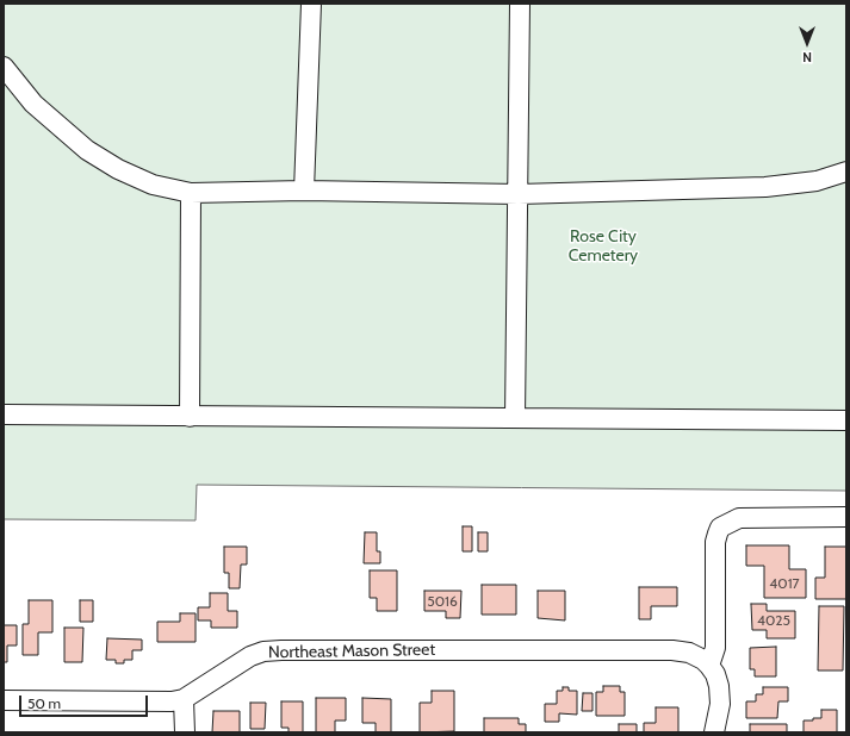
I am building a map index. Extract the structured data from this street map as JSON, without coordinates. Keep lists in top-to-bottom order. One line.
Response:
{"streets":{"street":["Northeast Mason Street"]},"parks":["Rose City Cemetery"],"house_numbers":["4017","5016","4025"],"scale_bar":"50 m","north":"bottom"}
